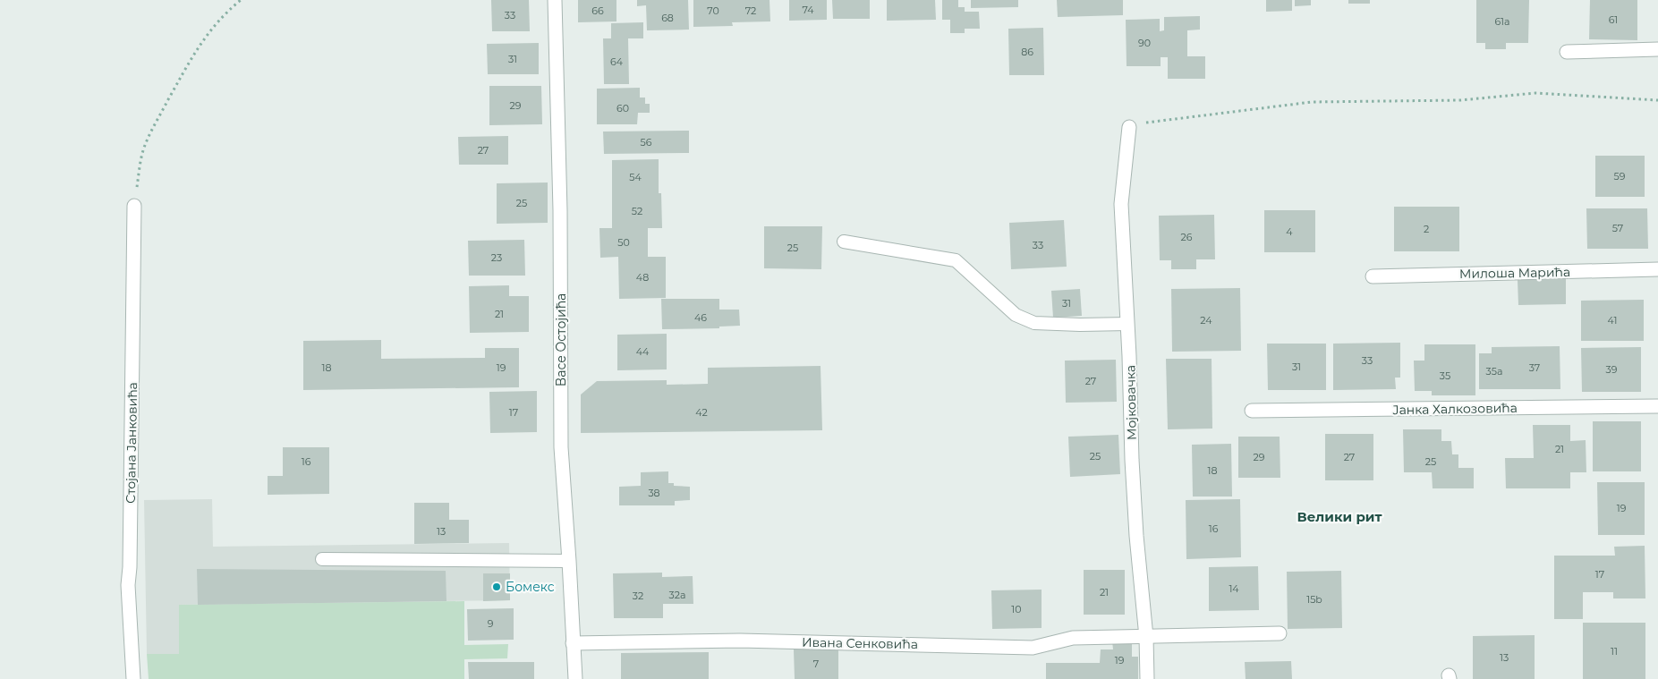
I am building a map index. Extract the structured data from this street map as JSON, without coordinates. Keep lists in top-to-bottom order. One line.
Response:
{"streets":{"street":["Милоша Марића","Васе Остојића","Мојковачка","Јанка Халкозовића","Стојана Јанковића","Ивана Сенковића"]},"crossings":[["Васе Остојића","Ивана Сенковића"],["Мојковачка","Ивана Сенковића"]],"districts":["Велики рит"],"places":["Бомекс"],"house_numbers":["74","66","70","72","33","68","61","61a","90","86","31","64","29","60","56","27","59","54","25","52","57","2","4","26","50","33","25","23","48","31","21","46","24","41","44","33","31","18","19","37","39","35a","35","27","17","42","21","25","29","27","16","25","18","38","19","16","13","17","14","21","32a","32","15b","10","9","11","13","19","7"]}
